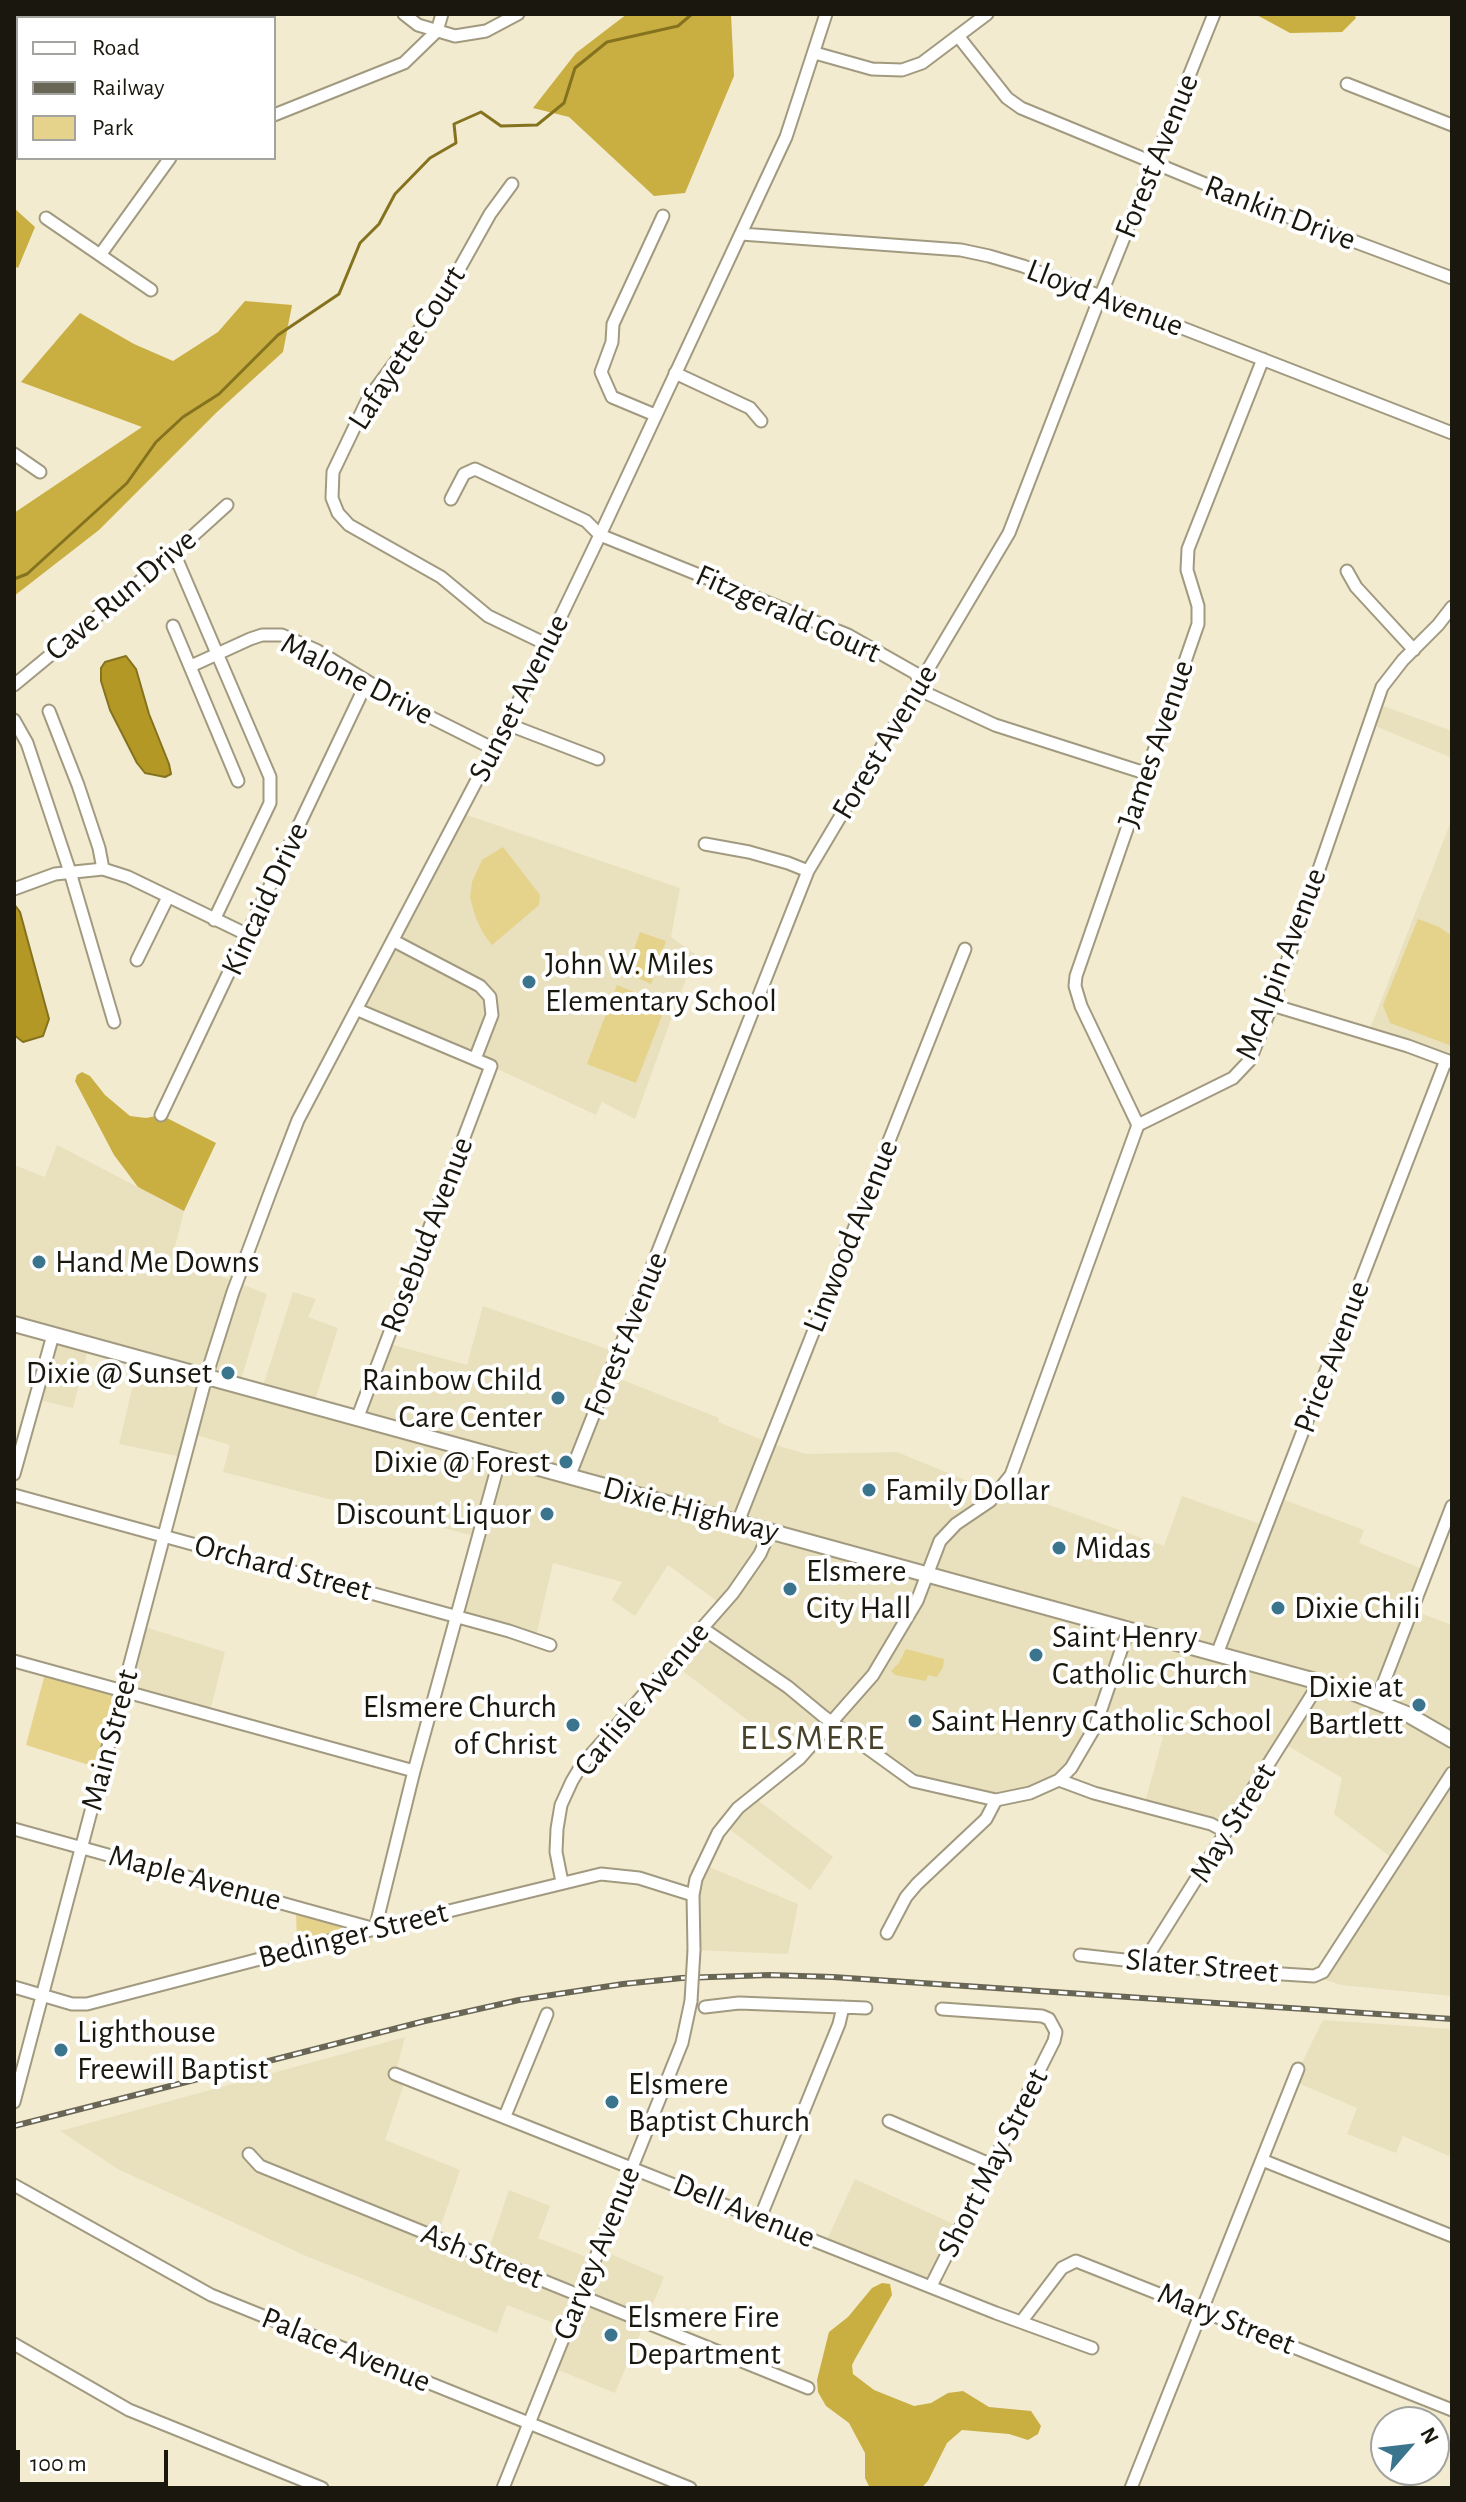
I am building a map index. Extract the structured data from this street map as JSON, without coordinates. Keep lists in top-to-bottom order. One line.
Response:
{"streets":{"main road":["Dixie Highway"],"street":["Forest Avenue","Rankin Drive","Lloyd Avenue","Lafayette Court","Cave Run Drive","Fitzgerald Court","Malone Drive","Sunset Avenue","James Avenue","Kincaid Drive","McAlpin Avenue","Rosebud Avenue","Linwood Avenue","Price Avenue","Orchard Street","Carlisle Avenue","Main Street","May Street","Maple Avenue","Bedinger Street","Slater Street","Short May Street","Dell Avenue","Garvey Avenue","Ash Street","Mary Street","Palace Avenue"]},"crossings":[["Forest Avenue","Rankin Drive"],["Forest Avenue","Lloyd Avenue"],["Forest Avenue","Fitzgerald Court"],["Forest Avenue","Dixie Highway"],["Lloyd Avenue","Sunset Avenue"],["Lloyd Avenue","James Avenue"],["Lafayette Court","Sunset Avenue"],["Fitzgerald Court","Sunset Avenue"],["Fitzgerald Court","James Avenue"],["Malone Drive","Sunset Avenue"],["Malone Drive","Kincaid Drive"],["Sunset Avenue","Dixie Highway"],["Sunset Avenue","Main Street"],["James Avenue","McAlpin Avenue"],["Rosebud Avenue","Dixie Highway"],["Linwood Avenue","Dixie Highway"],["Price Avenue","Dixie Highway"],["Dixie Highway","Carlisle Avenue"],["Dixie Highway","Main Street"],["Dixie Highway","May Street"],["Dixie Highway","Garvey Avenue"],["Orchard Street","Main Street"],["Carlisle Avenue","Bedinger Street"],["Main Street","Maple Avenue"],["Main Street","Bedinger Street"],["May Street","Slater Street"],["Maple Avenue","Bedinger Street"],["Bedinger Street","Garvey Avenue"],["Short May Street","Dell Avenue"],["Dell Avenue","Garvey Avenue"],["Dell Avenue","Mary Street"],["Garvey Avenue","Ash Street"],["Garvey Avenue","Palace Avenue"]],"districts":["ELSMERE"],"places":["John W. Miles Elementary School","Hand Me Downs","Dixie @ Sunset","Rainbow Child Care Center","Dixie @ Forest","Family Dollar","Discount Liquor","Midas","Elsmere City Hall","Dixie Chili","Saint Henry Catholic Church","Dixie at Bartlett","Saint Henry Catholic School","Elsmere Church of Christ","Lighthouse Freewill Baptist","Elsmere Baptist Church","Elsmere Fire Department"],"legend":["Road","Railway","Park"],"scale_bar":"100 m","north":"top right"}
